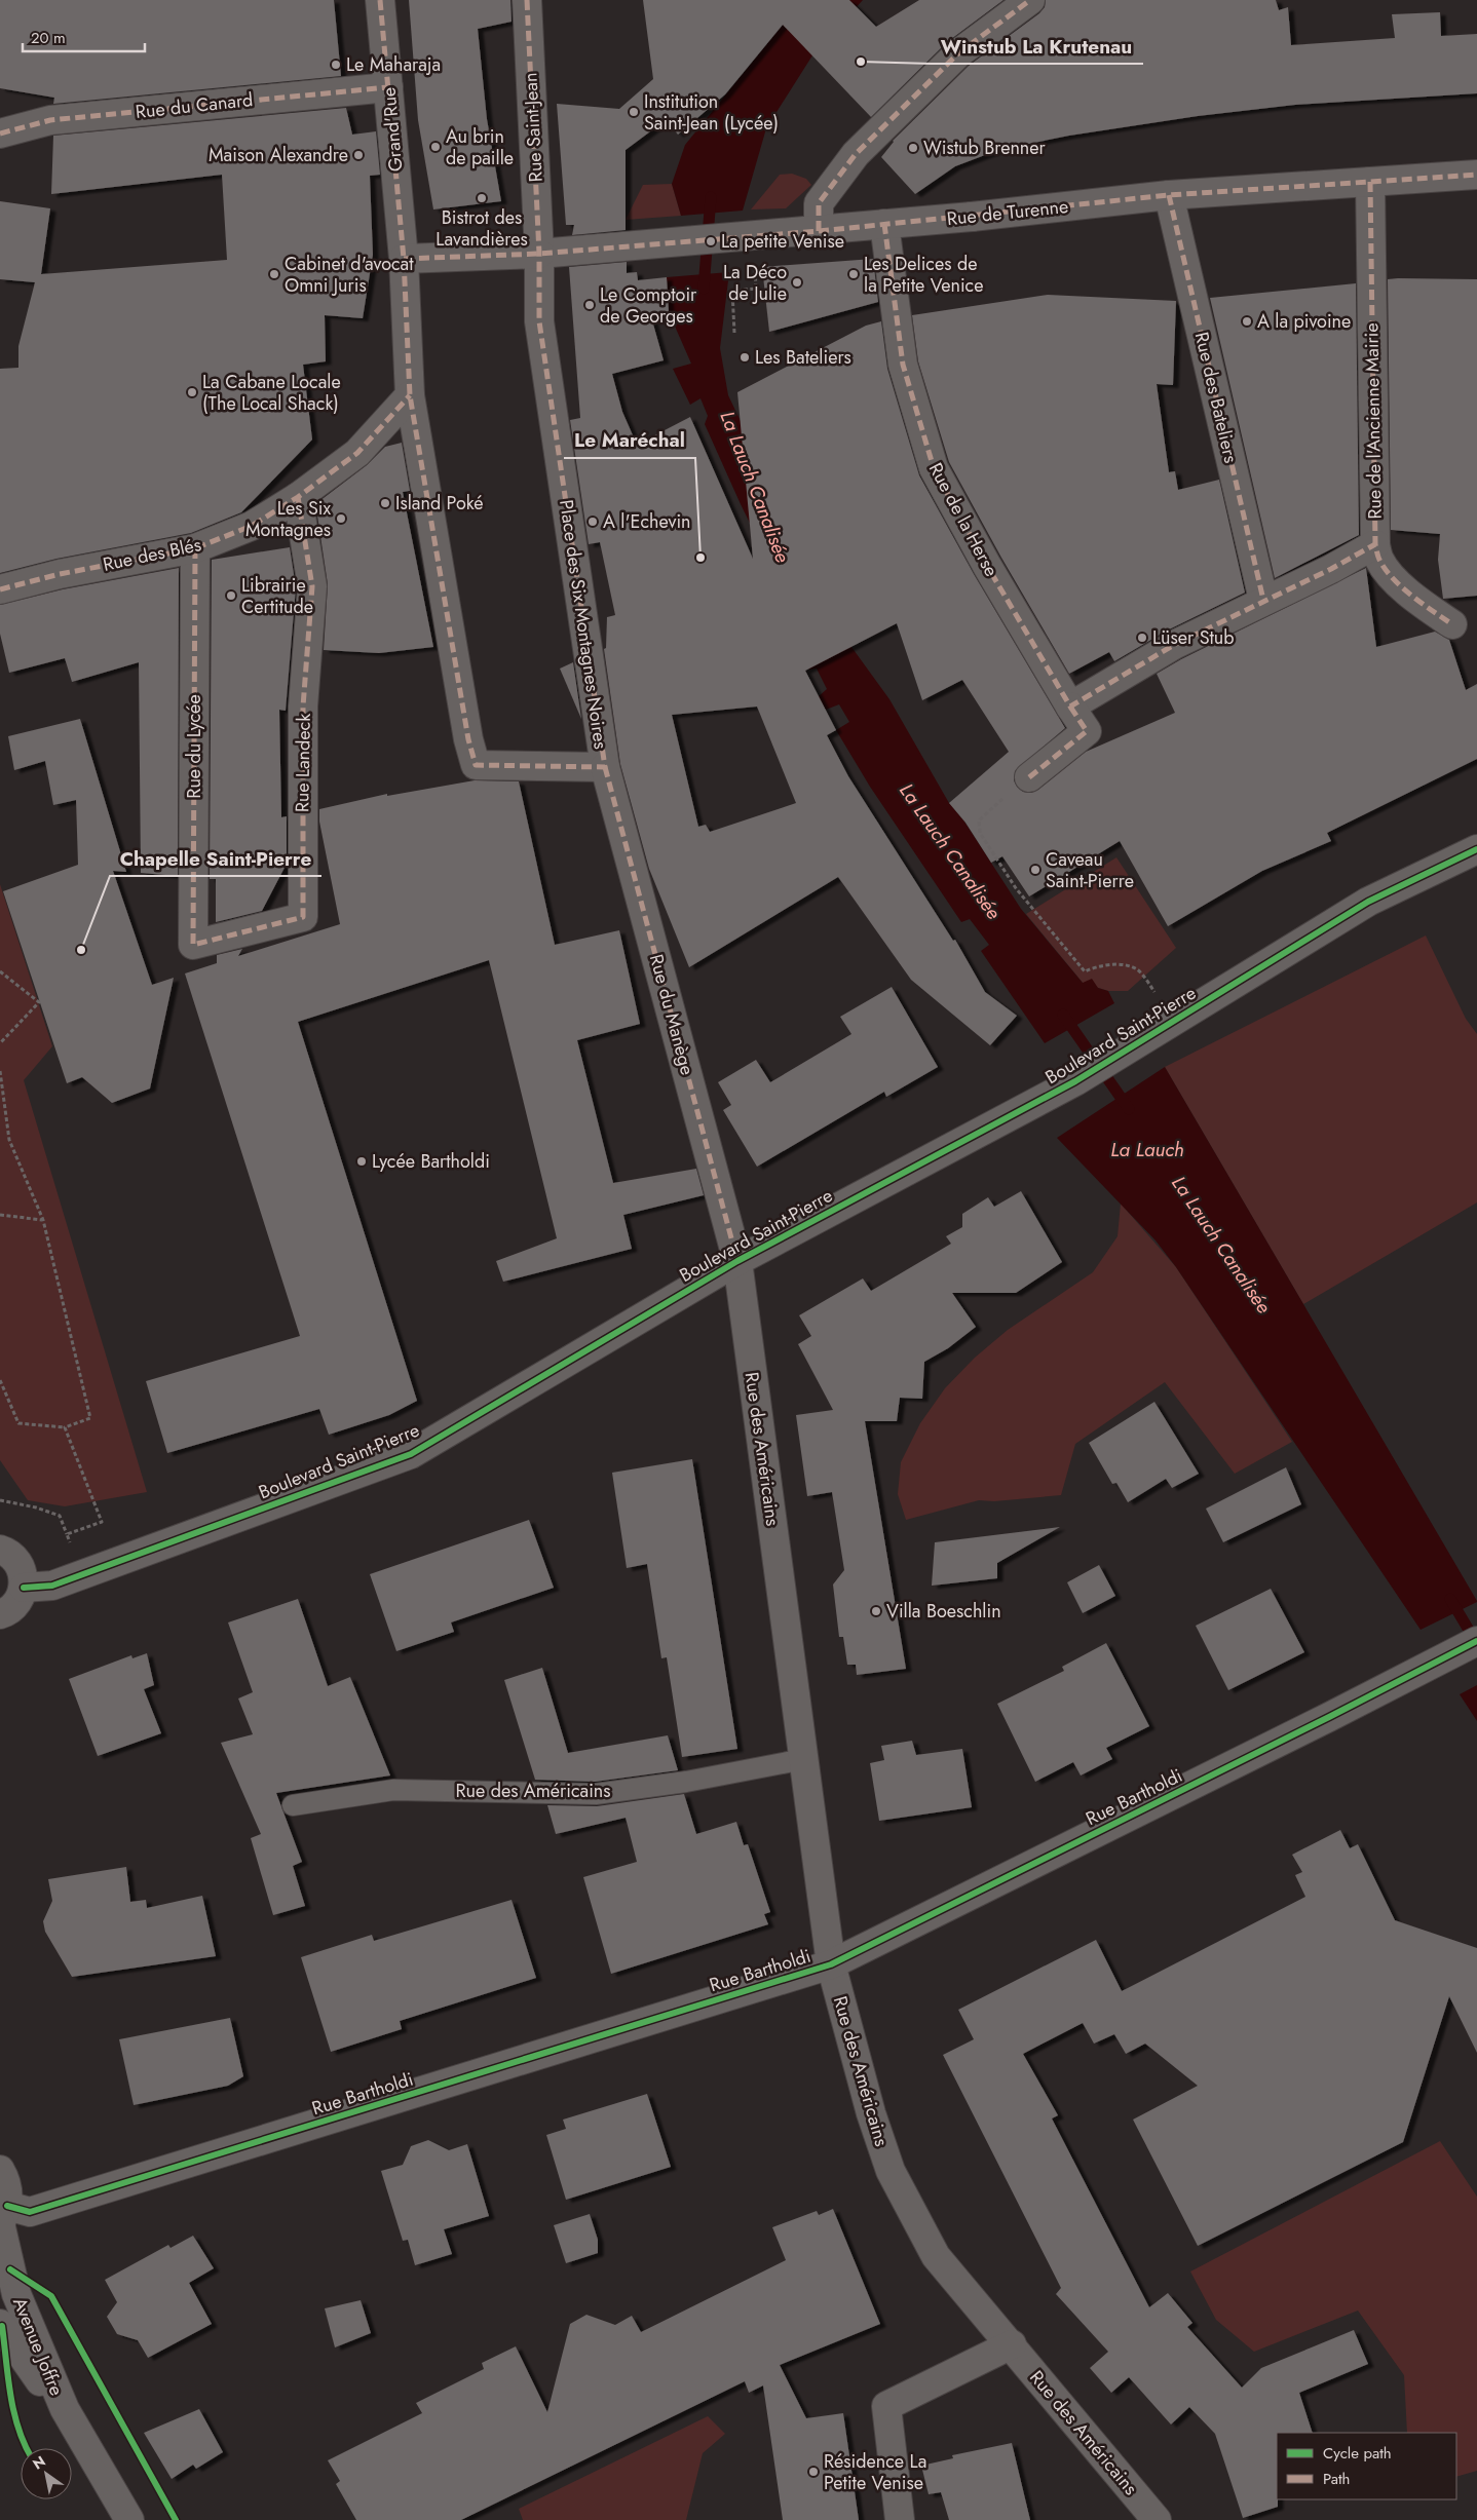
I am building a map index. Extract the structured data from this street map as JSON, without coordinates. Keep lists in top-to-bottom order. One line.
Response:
{"streets":{"street":["Rue du Canard","Rue Saint-Jean","Grand'Rue","Rue de Turenne","Rue des Bateliers","Rue de l'Ancienne Mairie","Rue de la Herse","Rue des Blés","Place des Six Montagnes Noires","Rue du Lycée","Rue Landeck","Rue du Manège","Boulevard Saint-Pierre","Rue des Américains","Rue Bartholdi","Avenue Joffre"]},"crossings":[["Rue du Canard","Grand'Rue"],["Rue Saint-Jean","Rue de Turenne"],["Rue Saint-Jean","Place des Six Montagnes Noires"],["Grand'Rue","Place des Six Montagnes Noires"],["Rue de Turenne","Rue des Bateliers"],["Rue de Turenne","Rue de l'Ancienne Mairie"],["Rue de Turenne","Rue de la Herse"],["Rue de Turenne","Place des Six Montagnes Noires"],["Rue des Blés","Place des Six Montagnes Noires"],["Rue des Blés","Rue du Lycée"],["Rue des Blés","Rue Landeck"],["Place des Six Montagnes Noires","Rue du Manège"],["Rue du Lycée","Rue Landeck"],["Rue du Manège","Boulevard Saint-Pierre"],["Rue du Manège","Rue des Américains"],["Boulevard Saint-Pierre","Rue des Américains"],["Rue des Américains","Rue Bartholdi"],["Rue Bartholdi","Avenue Joffre"]],"water":["La Lauch Canalisée","La Lauch"],"places":["Winstub La Krutenau","Le Maharaja","Institution Saint-Jean (Lycée)","Au brin de paille","Wistub Brenner","Maison Alexandre","Bistrot des Lavandières","La petite Venise","Cabinet d'avocat Omni Juris","Les Delices de la Petite Venice","La Déco de Julie","Le Comptoir de Georges","A la pivoine","Les Bateliers","La Cabane Locale (The Local Shack)","Island Poké","Les Six Montagnes","A l'Echevin","Le Maréchal","Librairie Certitude","Lüser Stub","Caveau Saint-Pierre","Chapelle Saint-Pierre","Lycée Bartholdi","Villa Boeschlin","Résidence La Petite Venise"],"legend":["Cycle path","Path"],"scale_bar":"20 m","north":"top left"}
